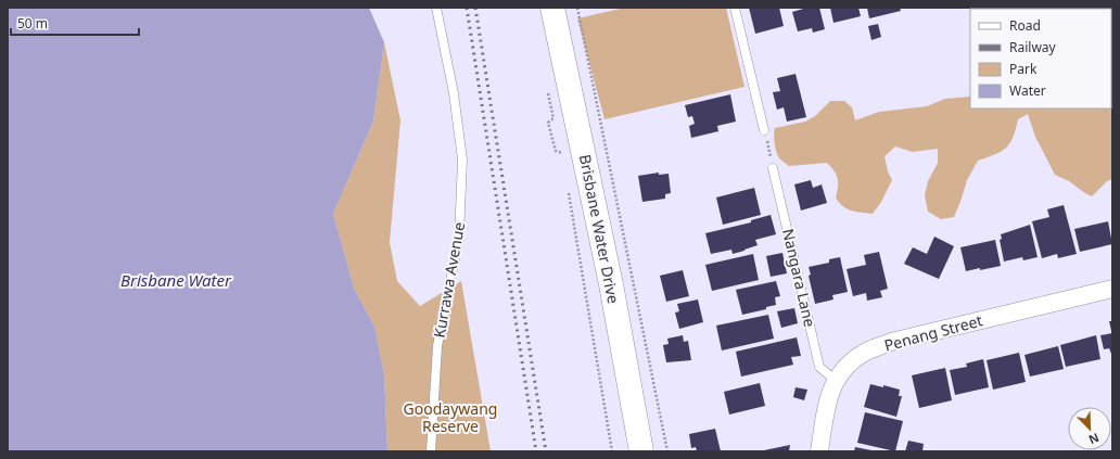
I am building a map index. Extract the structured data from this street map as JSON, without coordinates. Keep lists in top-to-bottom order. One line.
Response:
{"streets":{"main road":["Brisbane Water Drive"],"street":["Penang Street"],"lane":["Nangara Lane","Kurrawa Avenue"]},"crossings":[["Nangara Lane","Penang Street"]],"water":["Brisbane Water"],"parks":["Goodaywang Reserve"],"legend":["Road","Railway","Park","Water"],"scale_bar":"50 m","north":"bottom right"}
